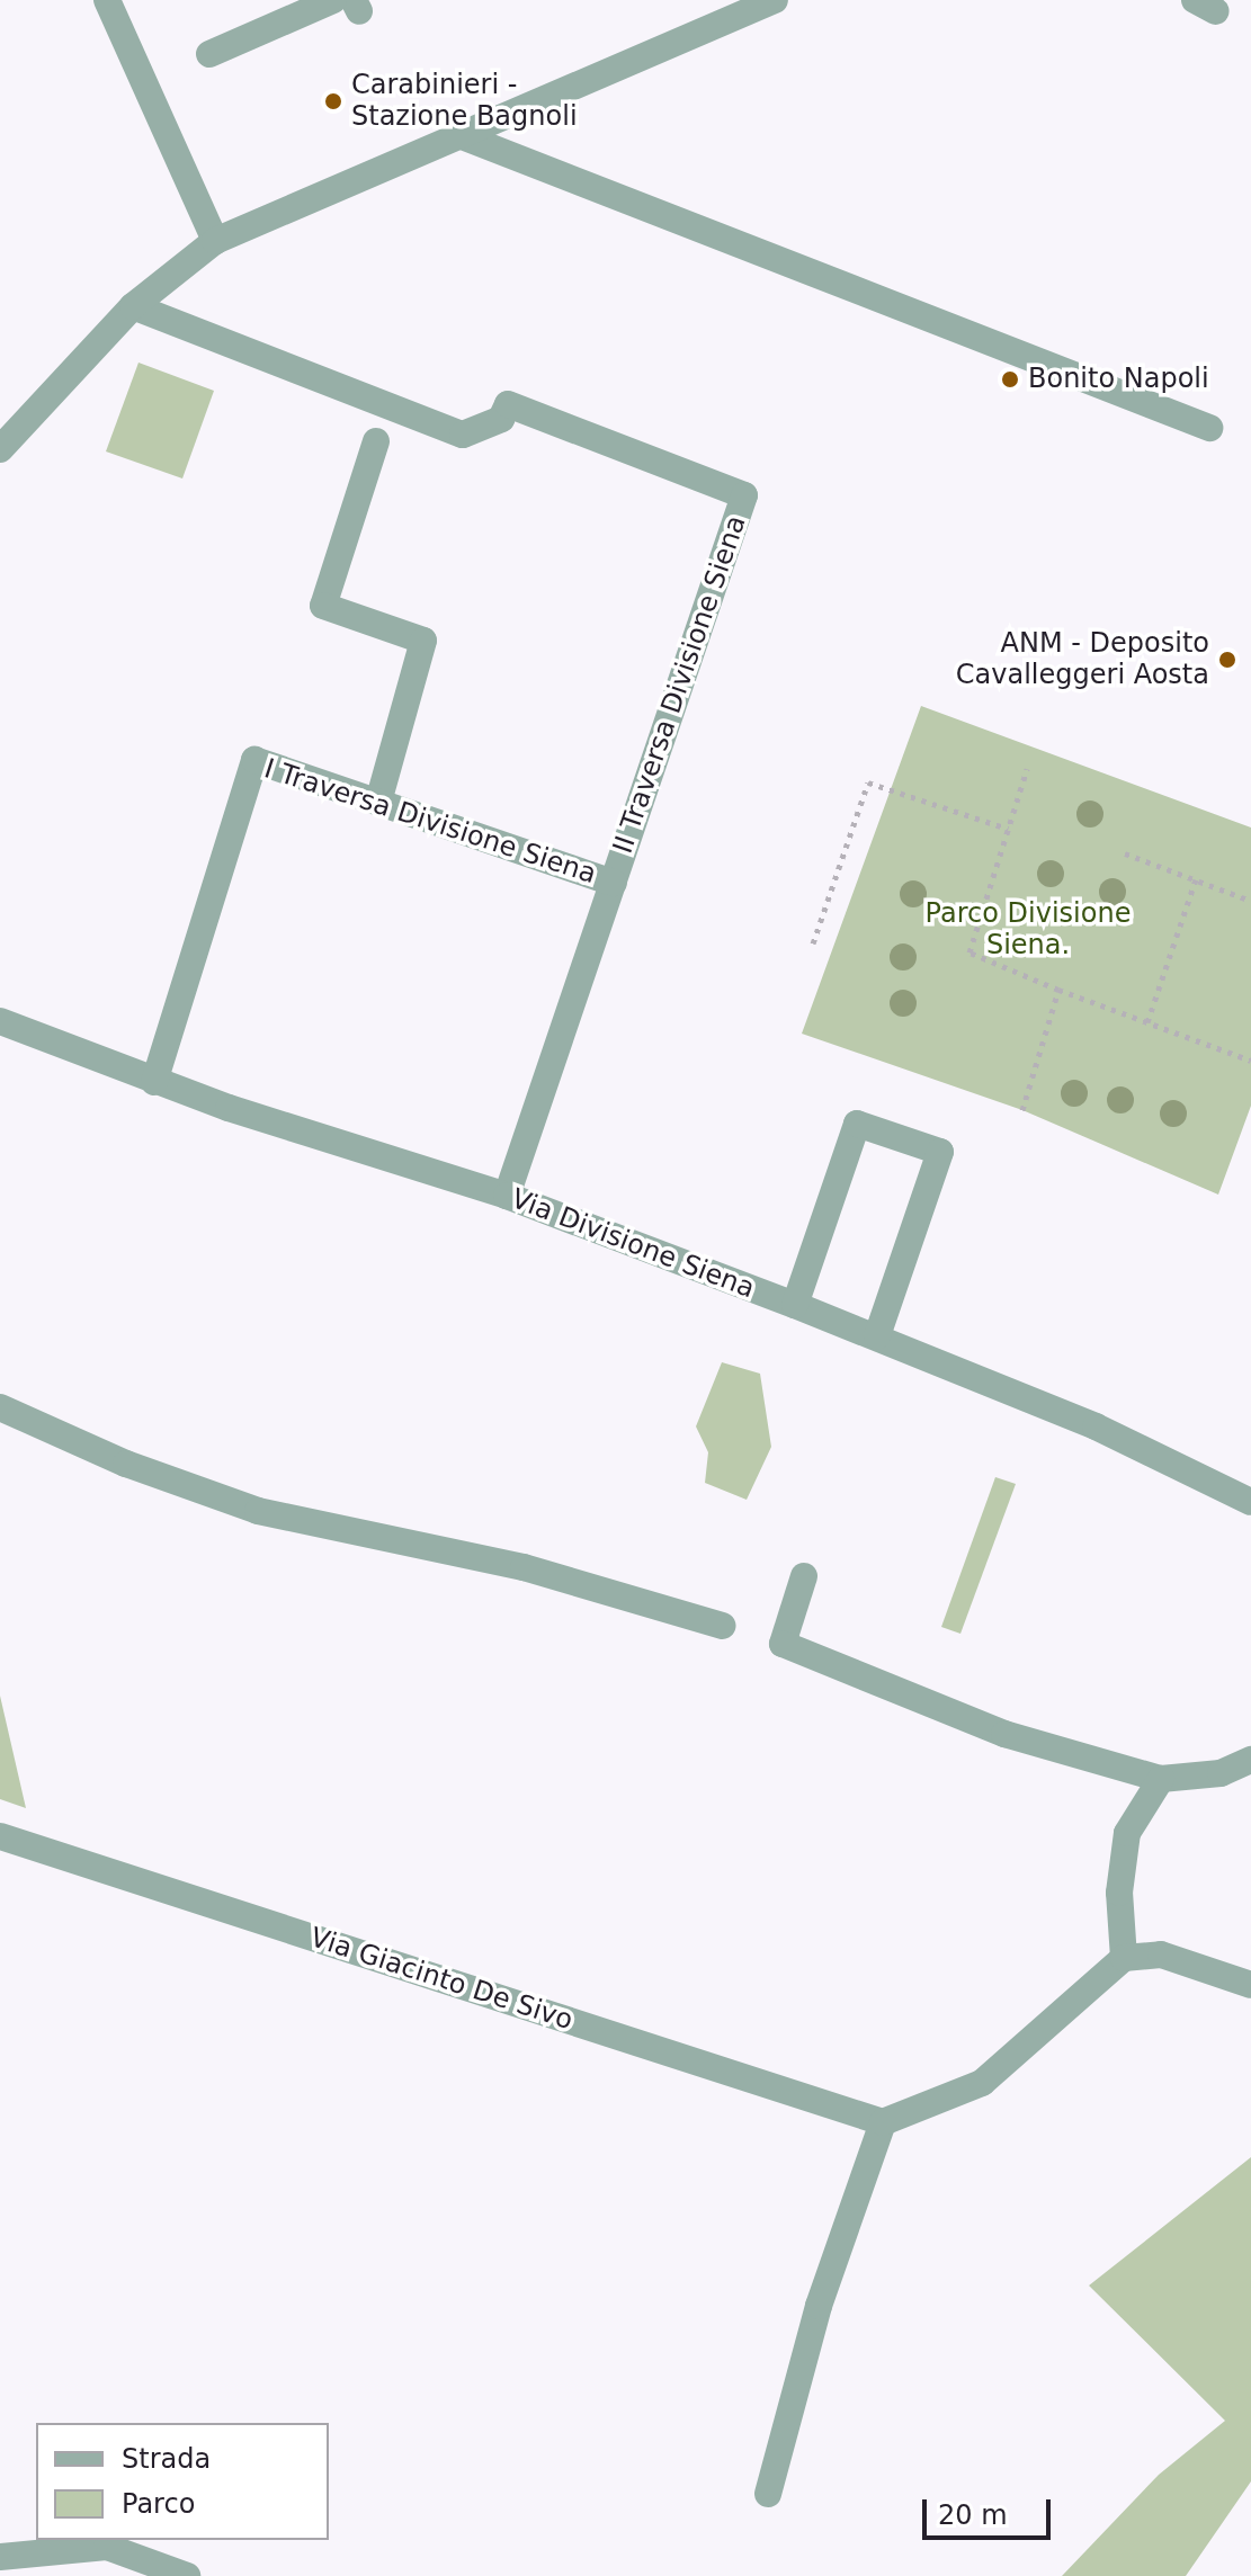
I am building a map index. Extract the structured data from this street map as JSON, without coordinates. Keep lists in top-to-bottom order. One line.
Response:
{"streets":{"street":["II Traversa Divisione Siena","I Traversa Divisione Siena","Via Divisione Siena","Via Giacinto De Sivo"]},"crossings":[["II Traversa Divisione Siena","I Traversa Divisione Siena"],["II Traversa Divisione Siena","Via Divisione Siena"],["I Traversa Divisione Siena","Via Divisione Siena"]],"parks":["Parco Divisione Siena."],"places":["Carabinieri - Stazione Bagnoli","Bonito Napoli","ANM - Deposito Cavalleggeri Aosta"],"legend":["Strada","Parco"],"scale_bar":"20 m"}
